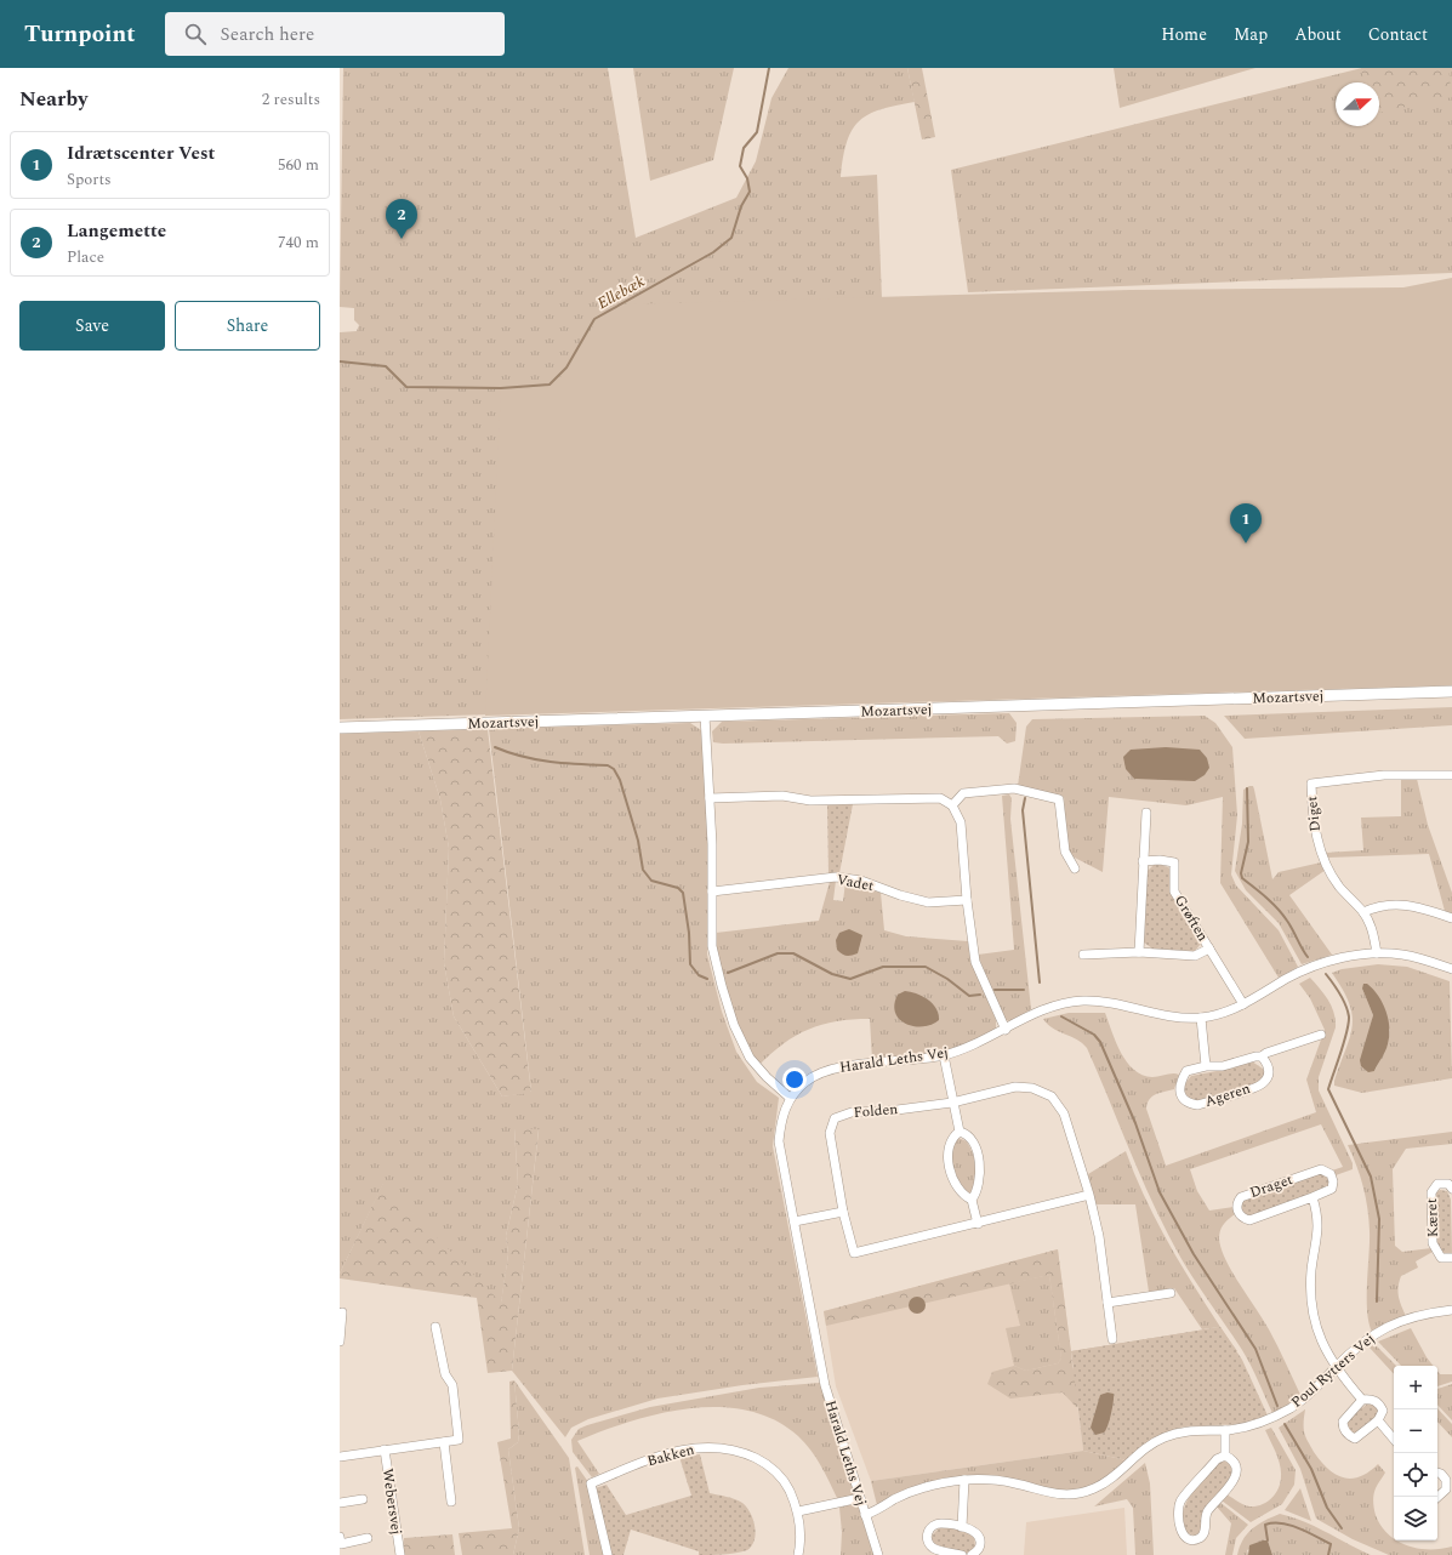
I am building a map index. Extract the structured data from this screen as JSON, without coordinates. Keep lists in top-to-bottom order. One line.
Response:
{"streets":{"street":["Mozartsvej","Diget","Vadet","Grøften","Harald Leths Vej","Ageren","Folden","Draget","Kæret","Poul Rytters Vej","Bakken","Webersvej"]},"crossings":[["Diget","Harald Leths Vej"],["Grøften","Harald Leths Vej"],["Harald Leths Vej","Poul Rytters Vej"],["Draget","Poul Rytters Vej"]],"water":["Ellebæk"],"north":"right","page":{"header":"Turnpoint","search":"Search here","nav":["Home","Map","About","Contact"],"heading":["Nearby","2 results"],"list":[{"mark":"1","name":"Idrætscenter Vest","note":"Sports","value":"560 m"},{"mark":"2","name":"Langemette","note":"Place","value":"740 m"}],"pins":["2","1"],"buttons":["Save","Share"],"map_buttons":["+","−"]}}
